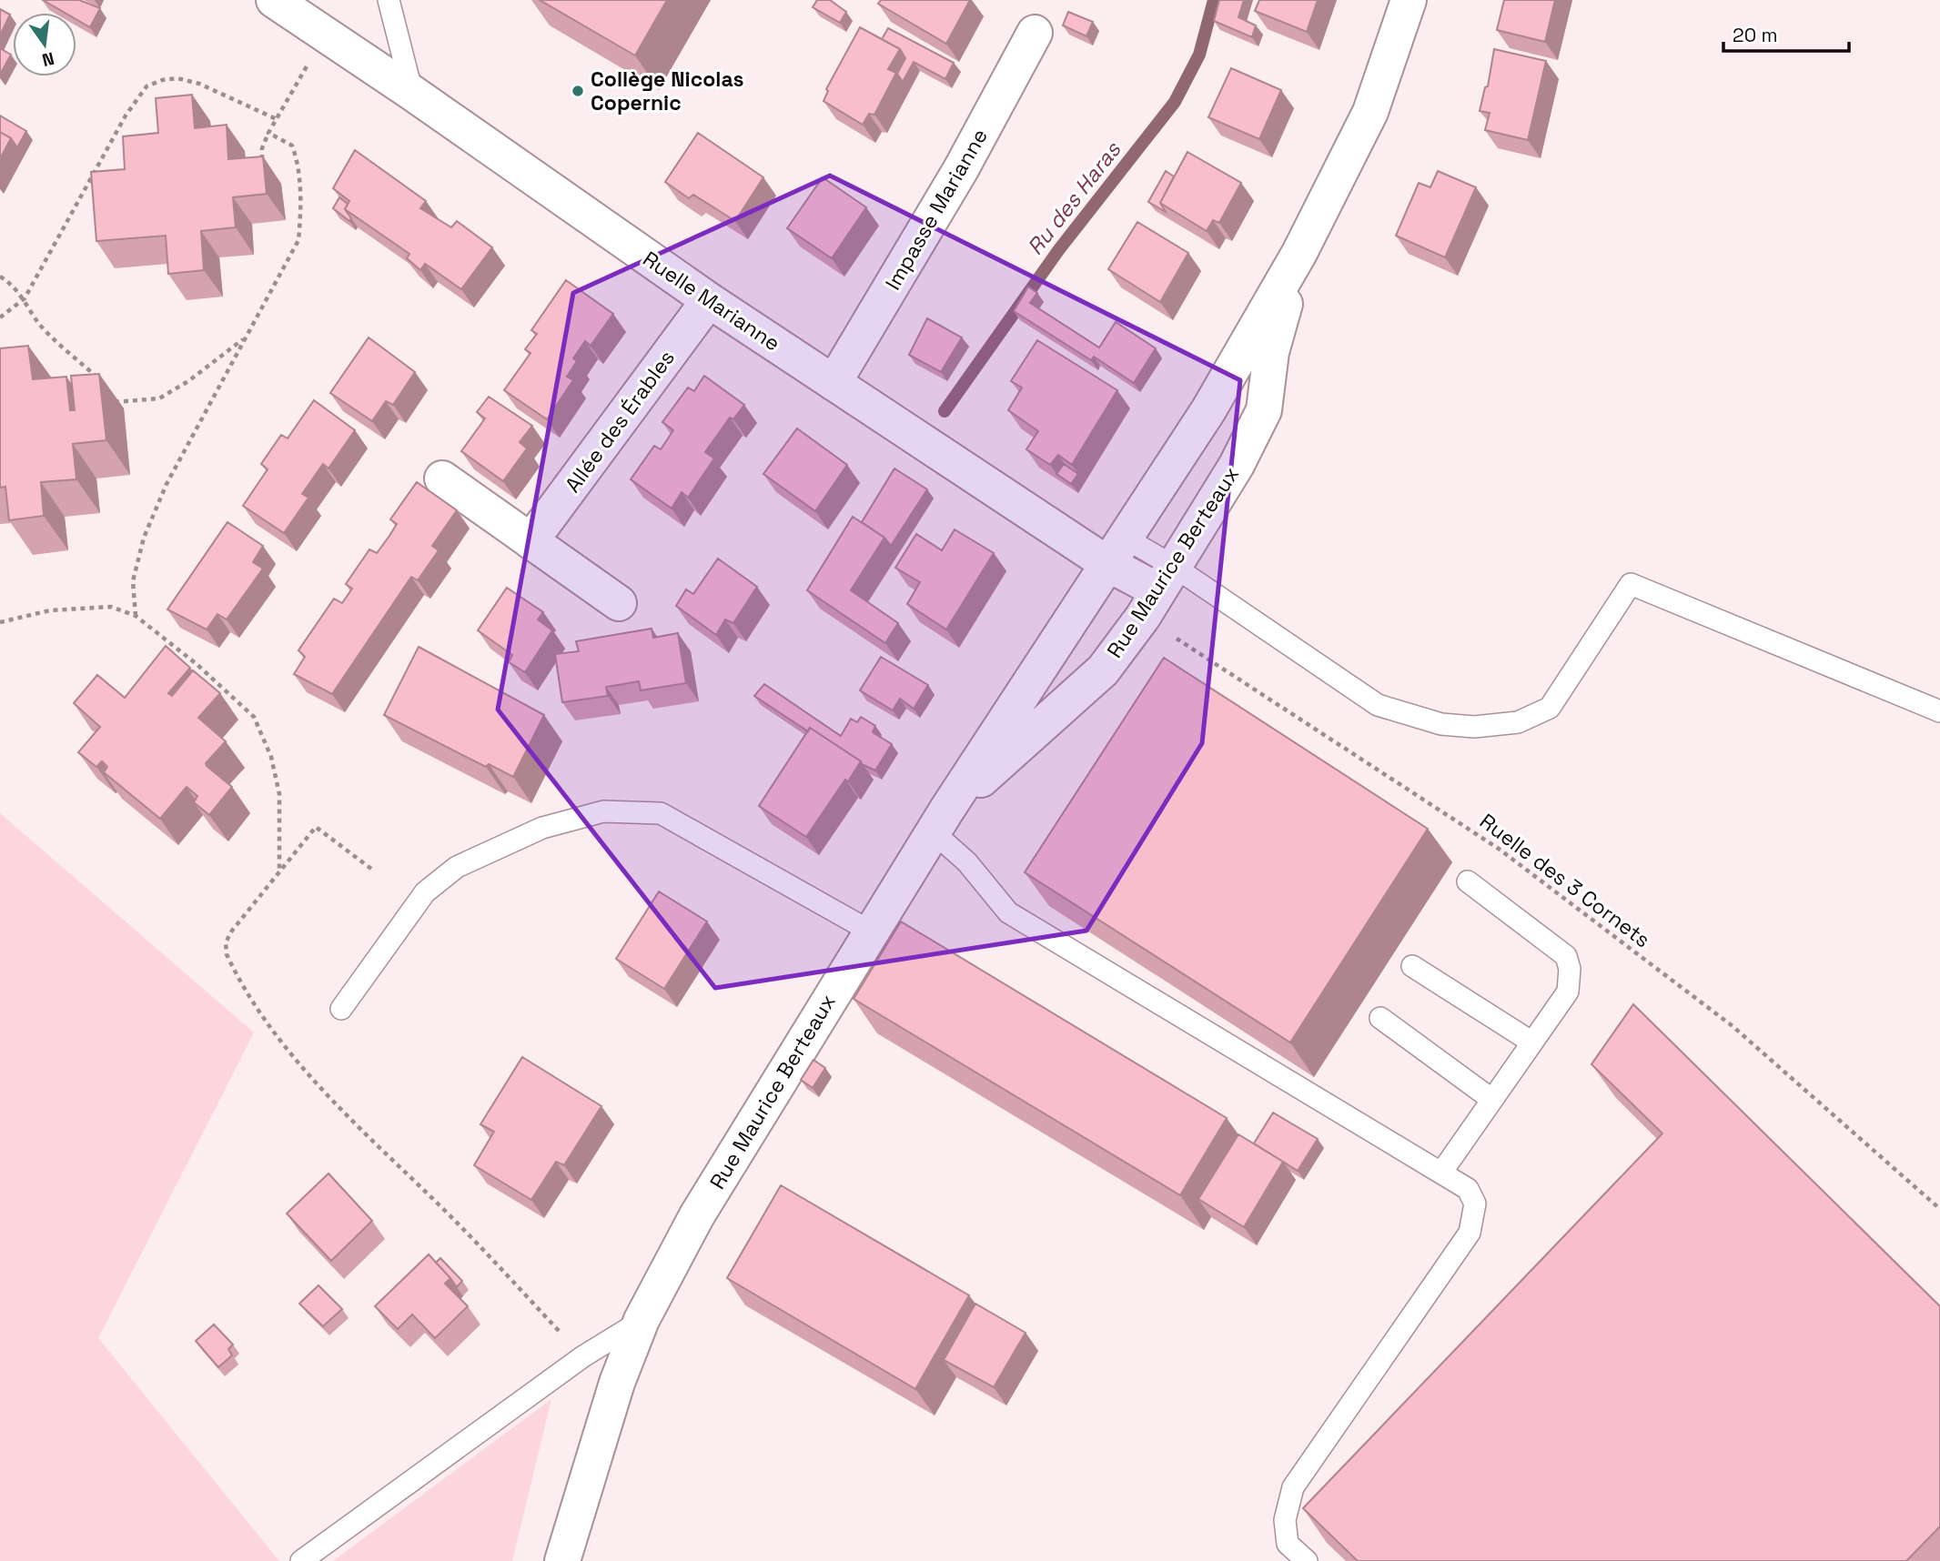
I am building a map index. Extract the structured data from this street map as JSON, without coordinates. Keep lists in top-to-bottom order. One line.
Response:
{"streets":{"main road":["Impasse Marianne","Ruelle Marianne","Allée des Érables","Rue Maurice Berteaux"],"path":["Ruelle des 3 Cornets"]},"crossings":[["Impasse Marianne","Ruelle Marianne"],["Ruelle Marianne","Allée des Érables"],["Ruelle Marianne","Rue Maurice Berteaux"],["Ruelle Marianne","Ruelle des 3 Cornets"],["Rue Maurice Berteaux","Ruelle des 3 Cornets"]],"water":["Ru des Haras"],"places":["Collège Nicolas Copernic"],"scale_bar":"20 m","north":"bottom"}
